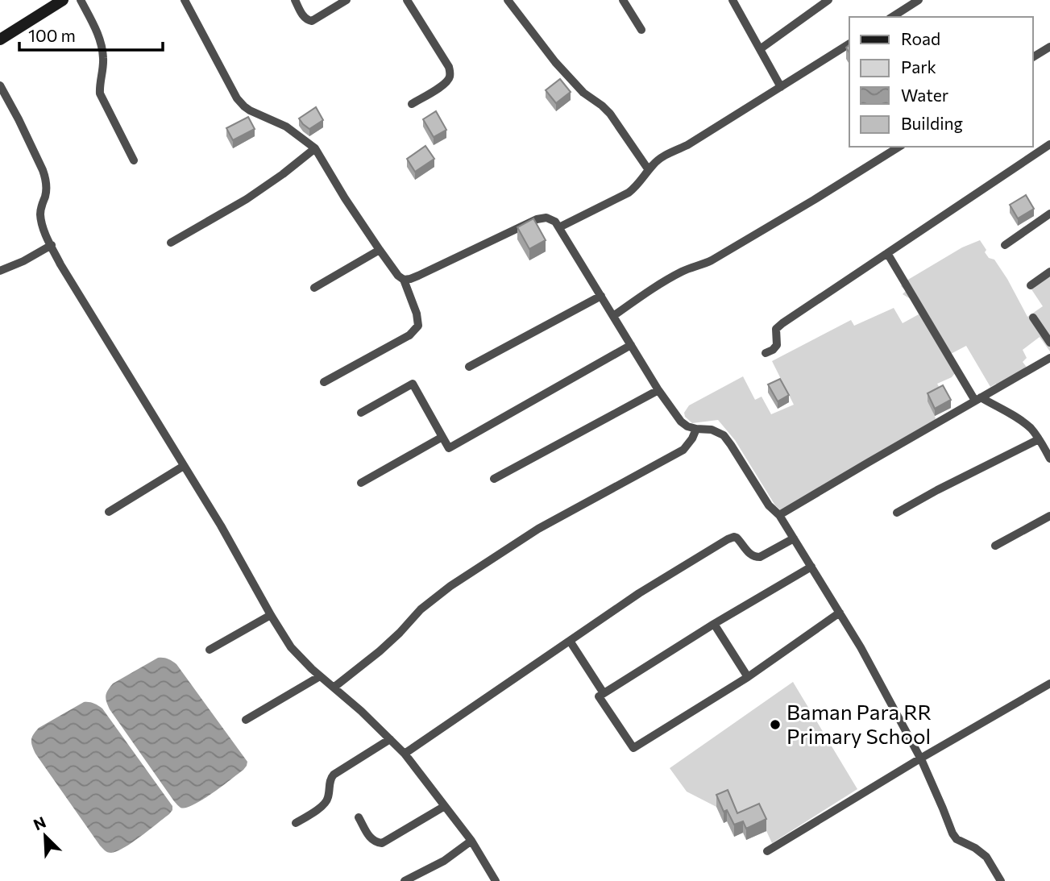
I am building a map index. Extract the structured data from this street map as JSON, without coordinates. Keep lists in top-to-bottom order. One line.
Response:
{"places":["Baman Para RR Primary School"],"legend":["Road","Park","Water","Building"],"scale_bar":"100 m","north":"top left"}
